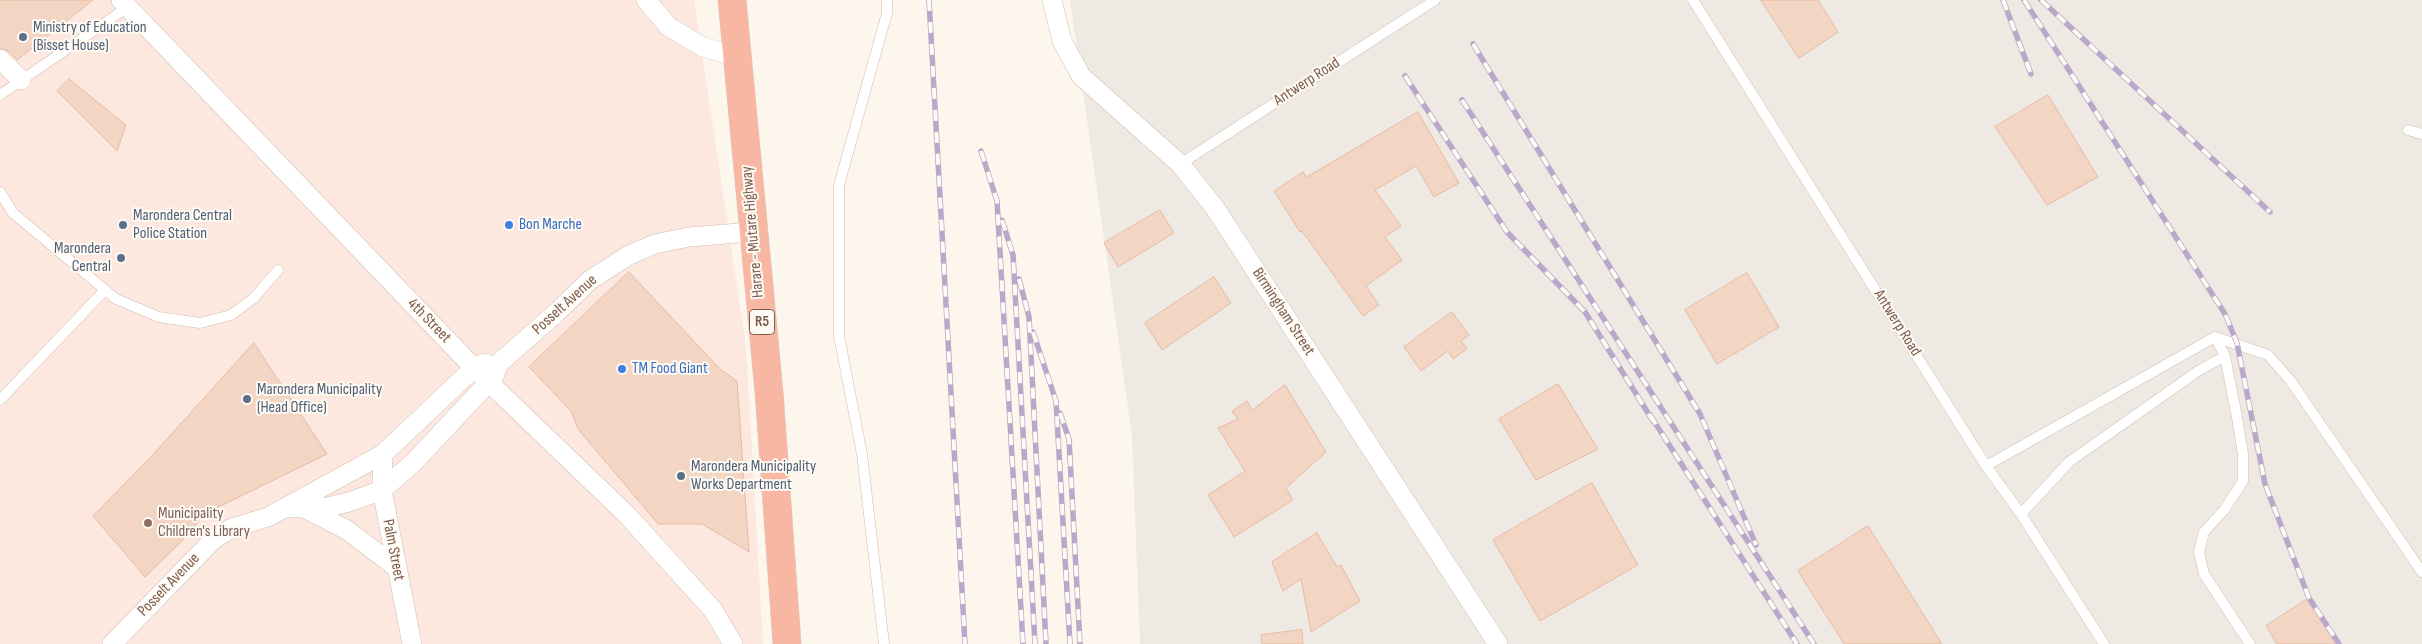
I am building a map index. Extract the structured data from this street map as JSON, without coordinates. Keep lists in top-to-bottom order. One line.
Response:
{"streets":{"highway":["Harare - Mutare Highway","R5"],"street":["Posselt Avenue","Birmingham Street","4th Street","Palm Street"],"lane":["Antwerp Road"]},"crossings":[["Antwerp Road","Birmingham Street"],["Harare - Mutare Highway","Posselt Avenue"],["Posselt Avenue","4th Street"],["Posselt Avenue","Palm Street"]],"places":["Ministry of Education (Bisset House)","Marondera Central Police Station","Bon Marche","Marondera Central","TM Food Giant","Marondera Municipality (Head Office)","Marondera Municipality Works Department","Municipality Children's Library"]}
